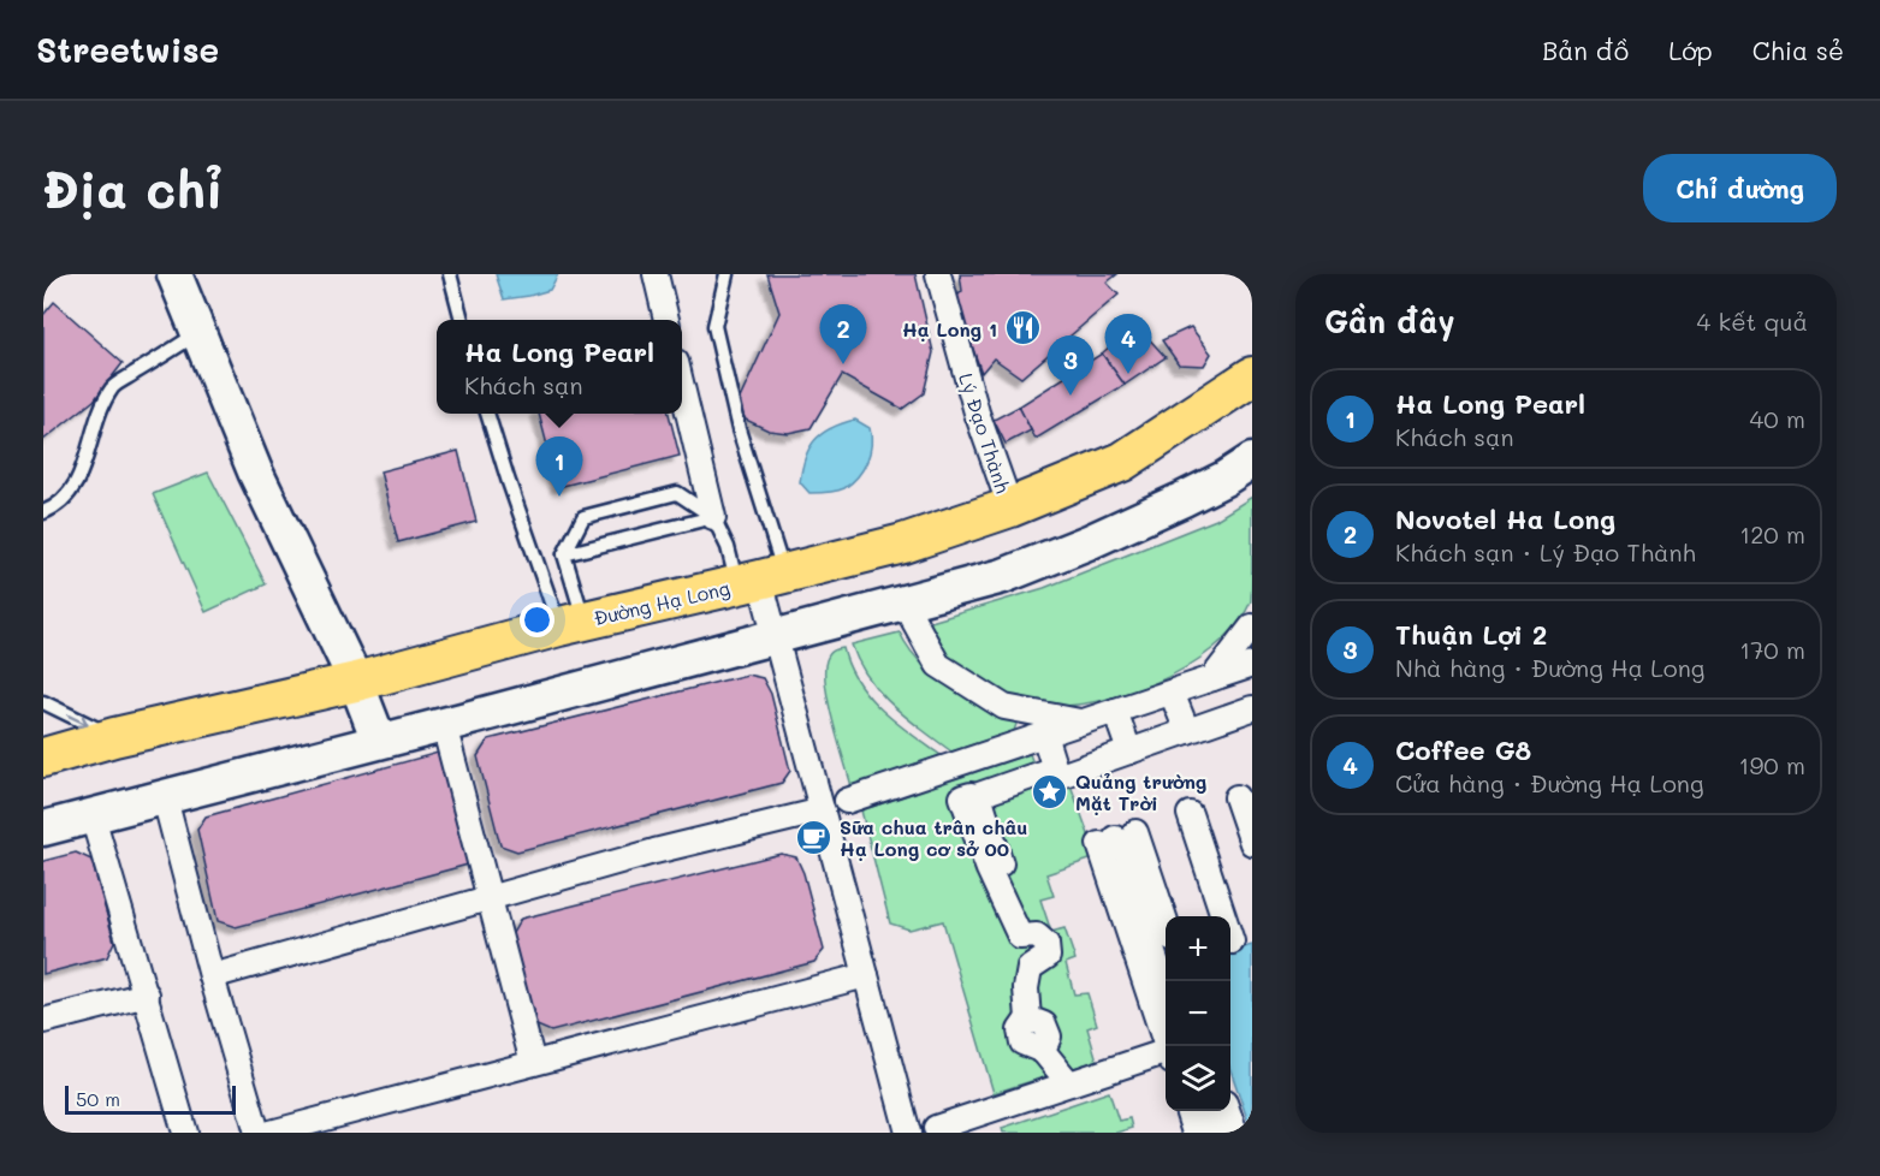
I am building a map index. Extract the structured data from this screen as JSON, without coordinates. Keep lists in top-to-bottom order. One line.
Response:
{"streets":{"main road":["Đường Hạ Long"],"street":["Lý Đạo Thành"]},"crossings":[["Lý Đạo Thành","Đường Hạ Long"]],"places":{"restaurant":["Hạ Long 1"],"place":["Quảng trường Mặt Trời"],"cafe":["Sữa chua trân châu Hạ Long cơ sở 00"]},"scale_bar":"50 m","page":{"header":"Streetwise","nav":["Bản đồ","Lớp","Chia sẻ"],"buttons":"Chỉ đường","title":"Địa chỉ","heading":["Gần đây","4 kết quả"],"pins":["2","4","3","1"],"popup":["Ha Long Pearl","Khách sạn"],"list":[{"mark":"1","name":"Ha Long Pearl","note":"Khách sạn","value":"40 m"},{"mark":"2","name":"Novotel Ha Long","note":"Khách sạn · Lý Đạo Thành","value":"120 m"},{"mark":"3","name":"Thuận Lợi 2","note":"Nhà hàng · Đường Hạ Long","value":"170 m"},{"mark":"4","name":"Coffee G8","note":"Cửa hàng · Đường Hạ Long","value":"190 m"}],"map_buttons":["+","−"],"scale":"50 m"}}
